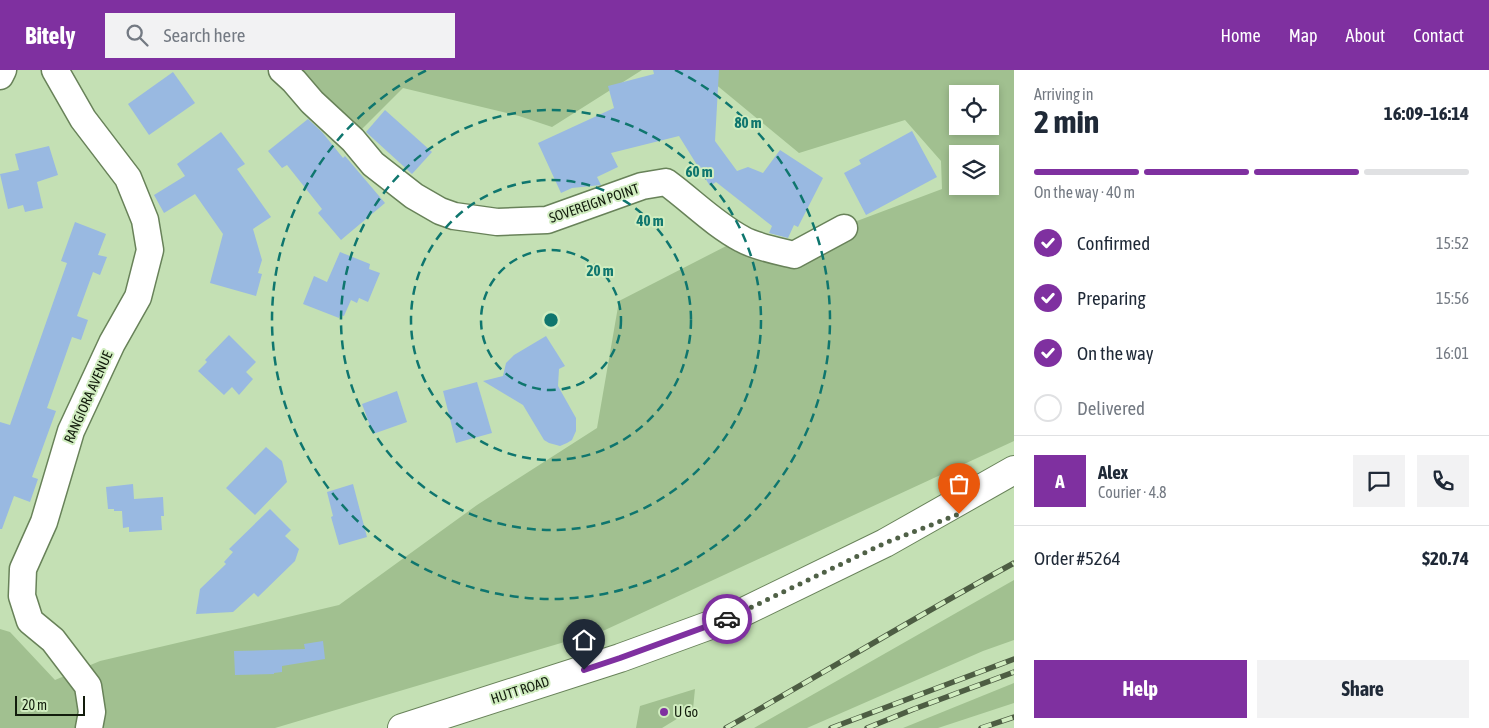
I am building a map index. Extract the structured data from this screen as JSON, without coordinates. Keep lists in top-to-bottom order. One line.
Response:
{"streets":{"main road":["HUTT ROAD"],"street":["SOVEREIGN POINT","RANGIORA AVENUE"]},"places":["U Go"],"scale_bar":"20 m","page":{"header":"Bitely","search":"Search here","nav":["Home","Map","About","Contact"],"heading":["2 min","Arriving in","16:09–16:14"],"panel":["Alex","Courier · 4.8","Order #5264","$20.74"],"bar":"On the way · 40 m","list":[["Confirmed","15:52"],["Preparing","15:56"],["On the way","16:01"],"Delivered"],"round":"A","buttons":["Help","Share"],"scale":"20 m"},"rings":["80 m","60 m","40 m","20 m"]}
